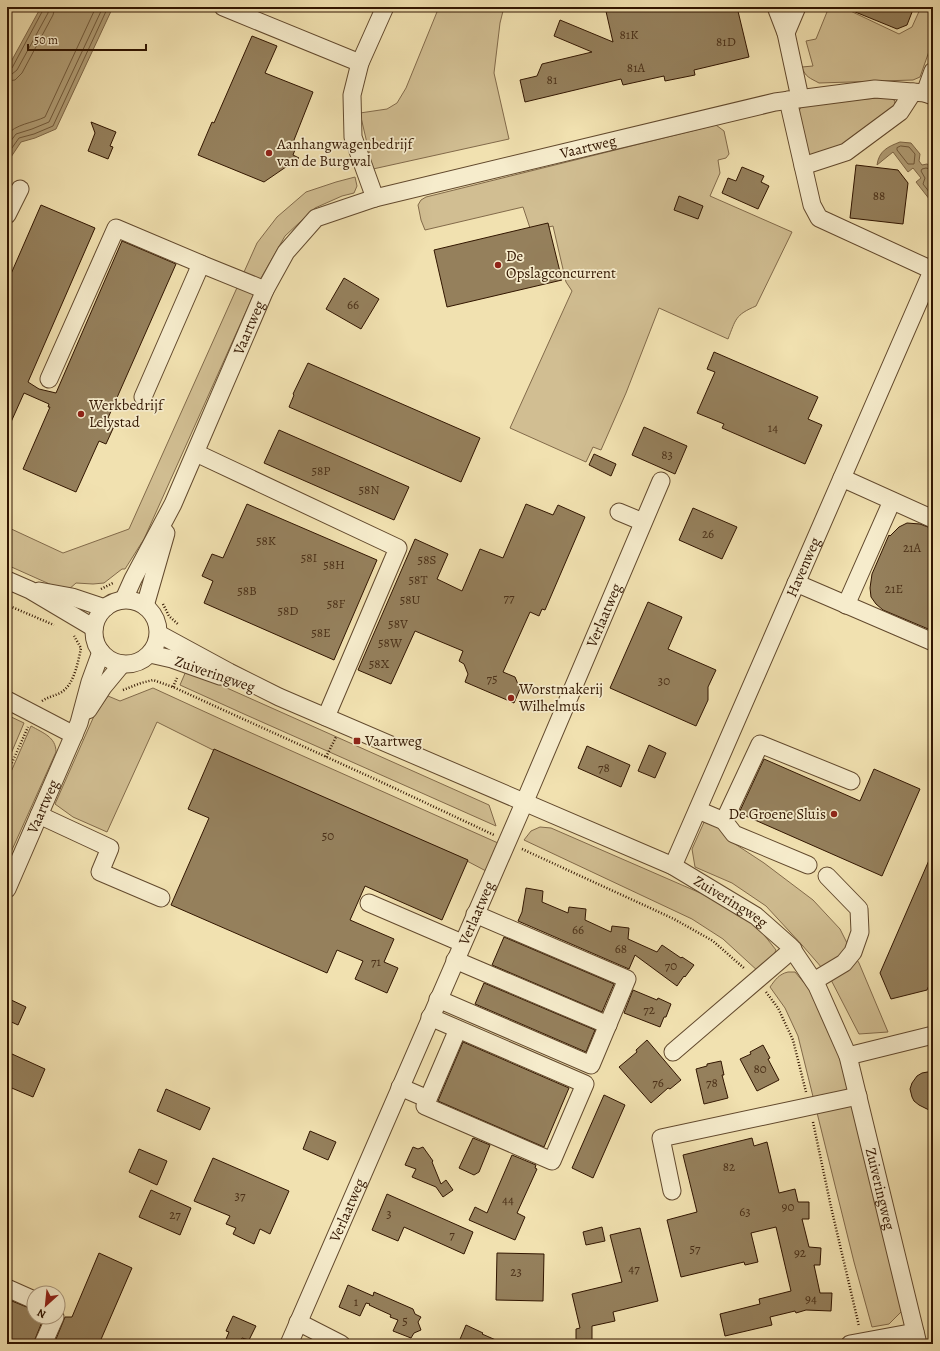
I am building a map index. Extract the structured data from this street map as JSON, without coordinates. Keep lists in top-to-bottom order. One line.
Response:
{"streets":{"street":["Vaartweg","Havenweg","Verlaatweg","Zuiveringweg"]},"crossings":[["Vaartweg","Zuiveringweg"],["Havenweg","Zuiveringweg"],["Verlaatweg","Zuiveringweg"]],"places":{"other":["Aanhangwagenbedrijf van de Burgwal","De Opslagconcurrent","Werkbedrijf Lelystad","Worstmakerij Wilhelmus","De Groene Sluis"],"transit":["Vaartweg"]},"house_numbers":["81K","81D","81A","81","88","66","14","83","58P","58N","26","58K","21A","58I","58S","58H","58T","21E","58B","77","58U","58F","58D","58V","58E","58W","58X","75","30","78","50","66","68","71","70","72","80","76","78","82","37","44","90","63","3","27","7","57","92","47","23","94","1","5"],"scale_bar":"50 m","north":"bottom left"}
